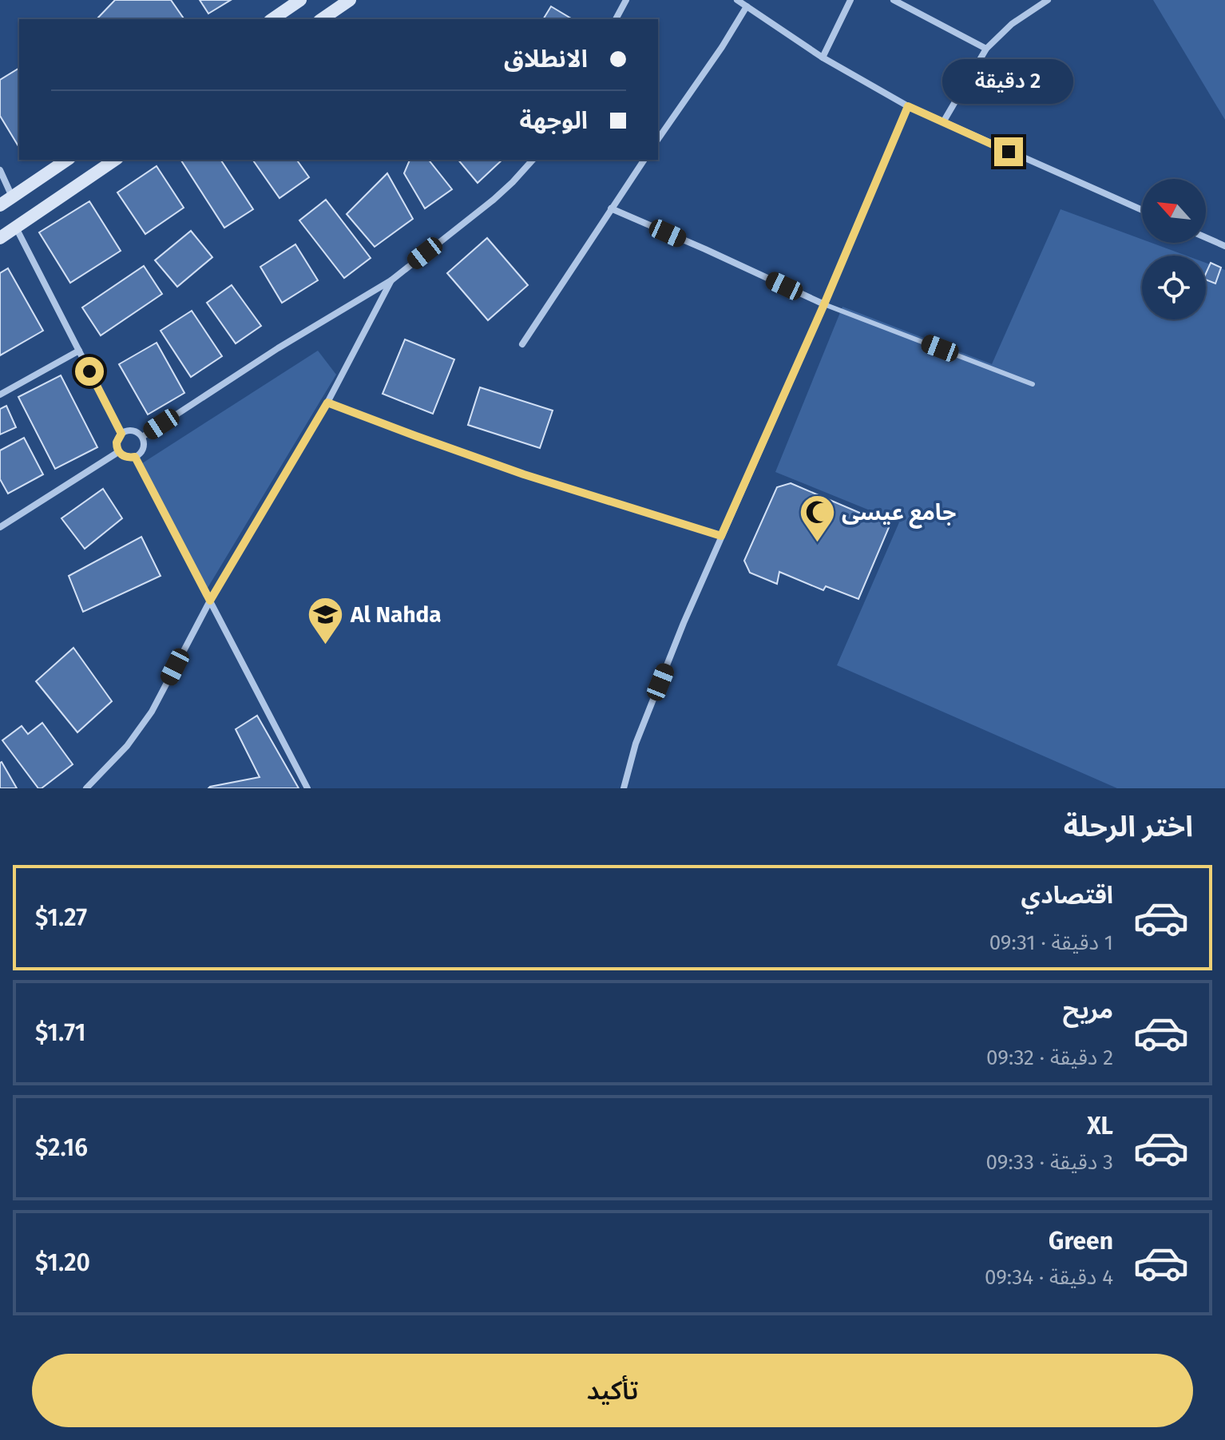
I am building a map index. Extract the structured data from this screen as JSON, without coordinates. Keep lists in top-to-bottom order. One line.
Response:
{"places":{"mosque":["جامع عيسى"],"school or university":["Al Nahda"]},"north":"top left","page":{"banner":["الانطلاق","الوجهة"],"bubble":"2 دقيقة","heading":"اختر الرحلة","list":[{"name":"اقتصادي","note":"1 دقيقة · 09:31","value":"$1.27"},{"name":"مريح","note":"2 دقيقة · 09:32","value":"$1.71"},{"name":"XL","note":"3 دقيقة · 09:33","value":"$2.16"},{"name":"Green","note":"4 دقيقة · 09:34","value":"$1.20"}],"buttons":"تأكيد"}}
